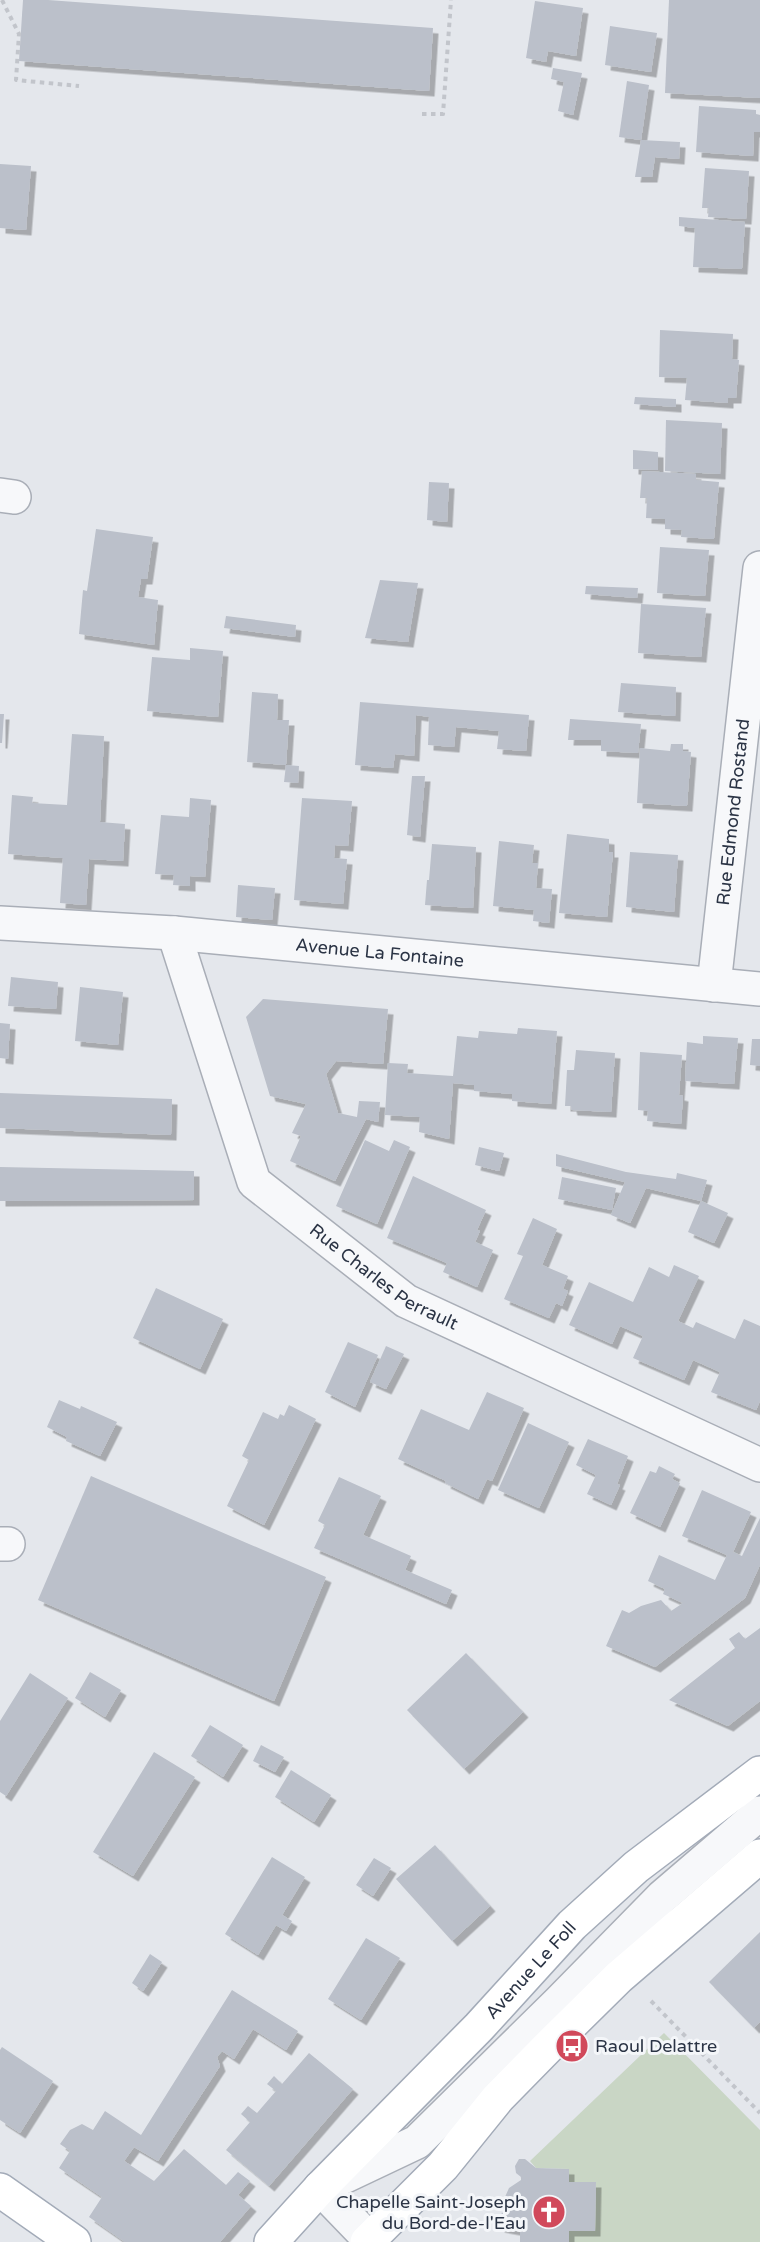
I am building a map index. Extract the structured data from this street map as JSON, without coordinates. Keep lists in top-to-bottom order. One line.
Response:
{"streets":{"main road":["Avenue Le Foll"],"street":["Rue Edmond Rostand","Avenue La Fontaine","Rue Charles Perrault"]},"crossings":[["Rue Edmond Rostand","Avenue La Fontaine"],["Avenue La Fontaine","Rue Charles Perrault"]],"places":{"bus stop":["Raoul Delattre"],"church":["Chapelle Saint-Joseph du Bord-de-l'Eau"]}}
